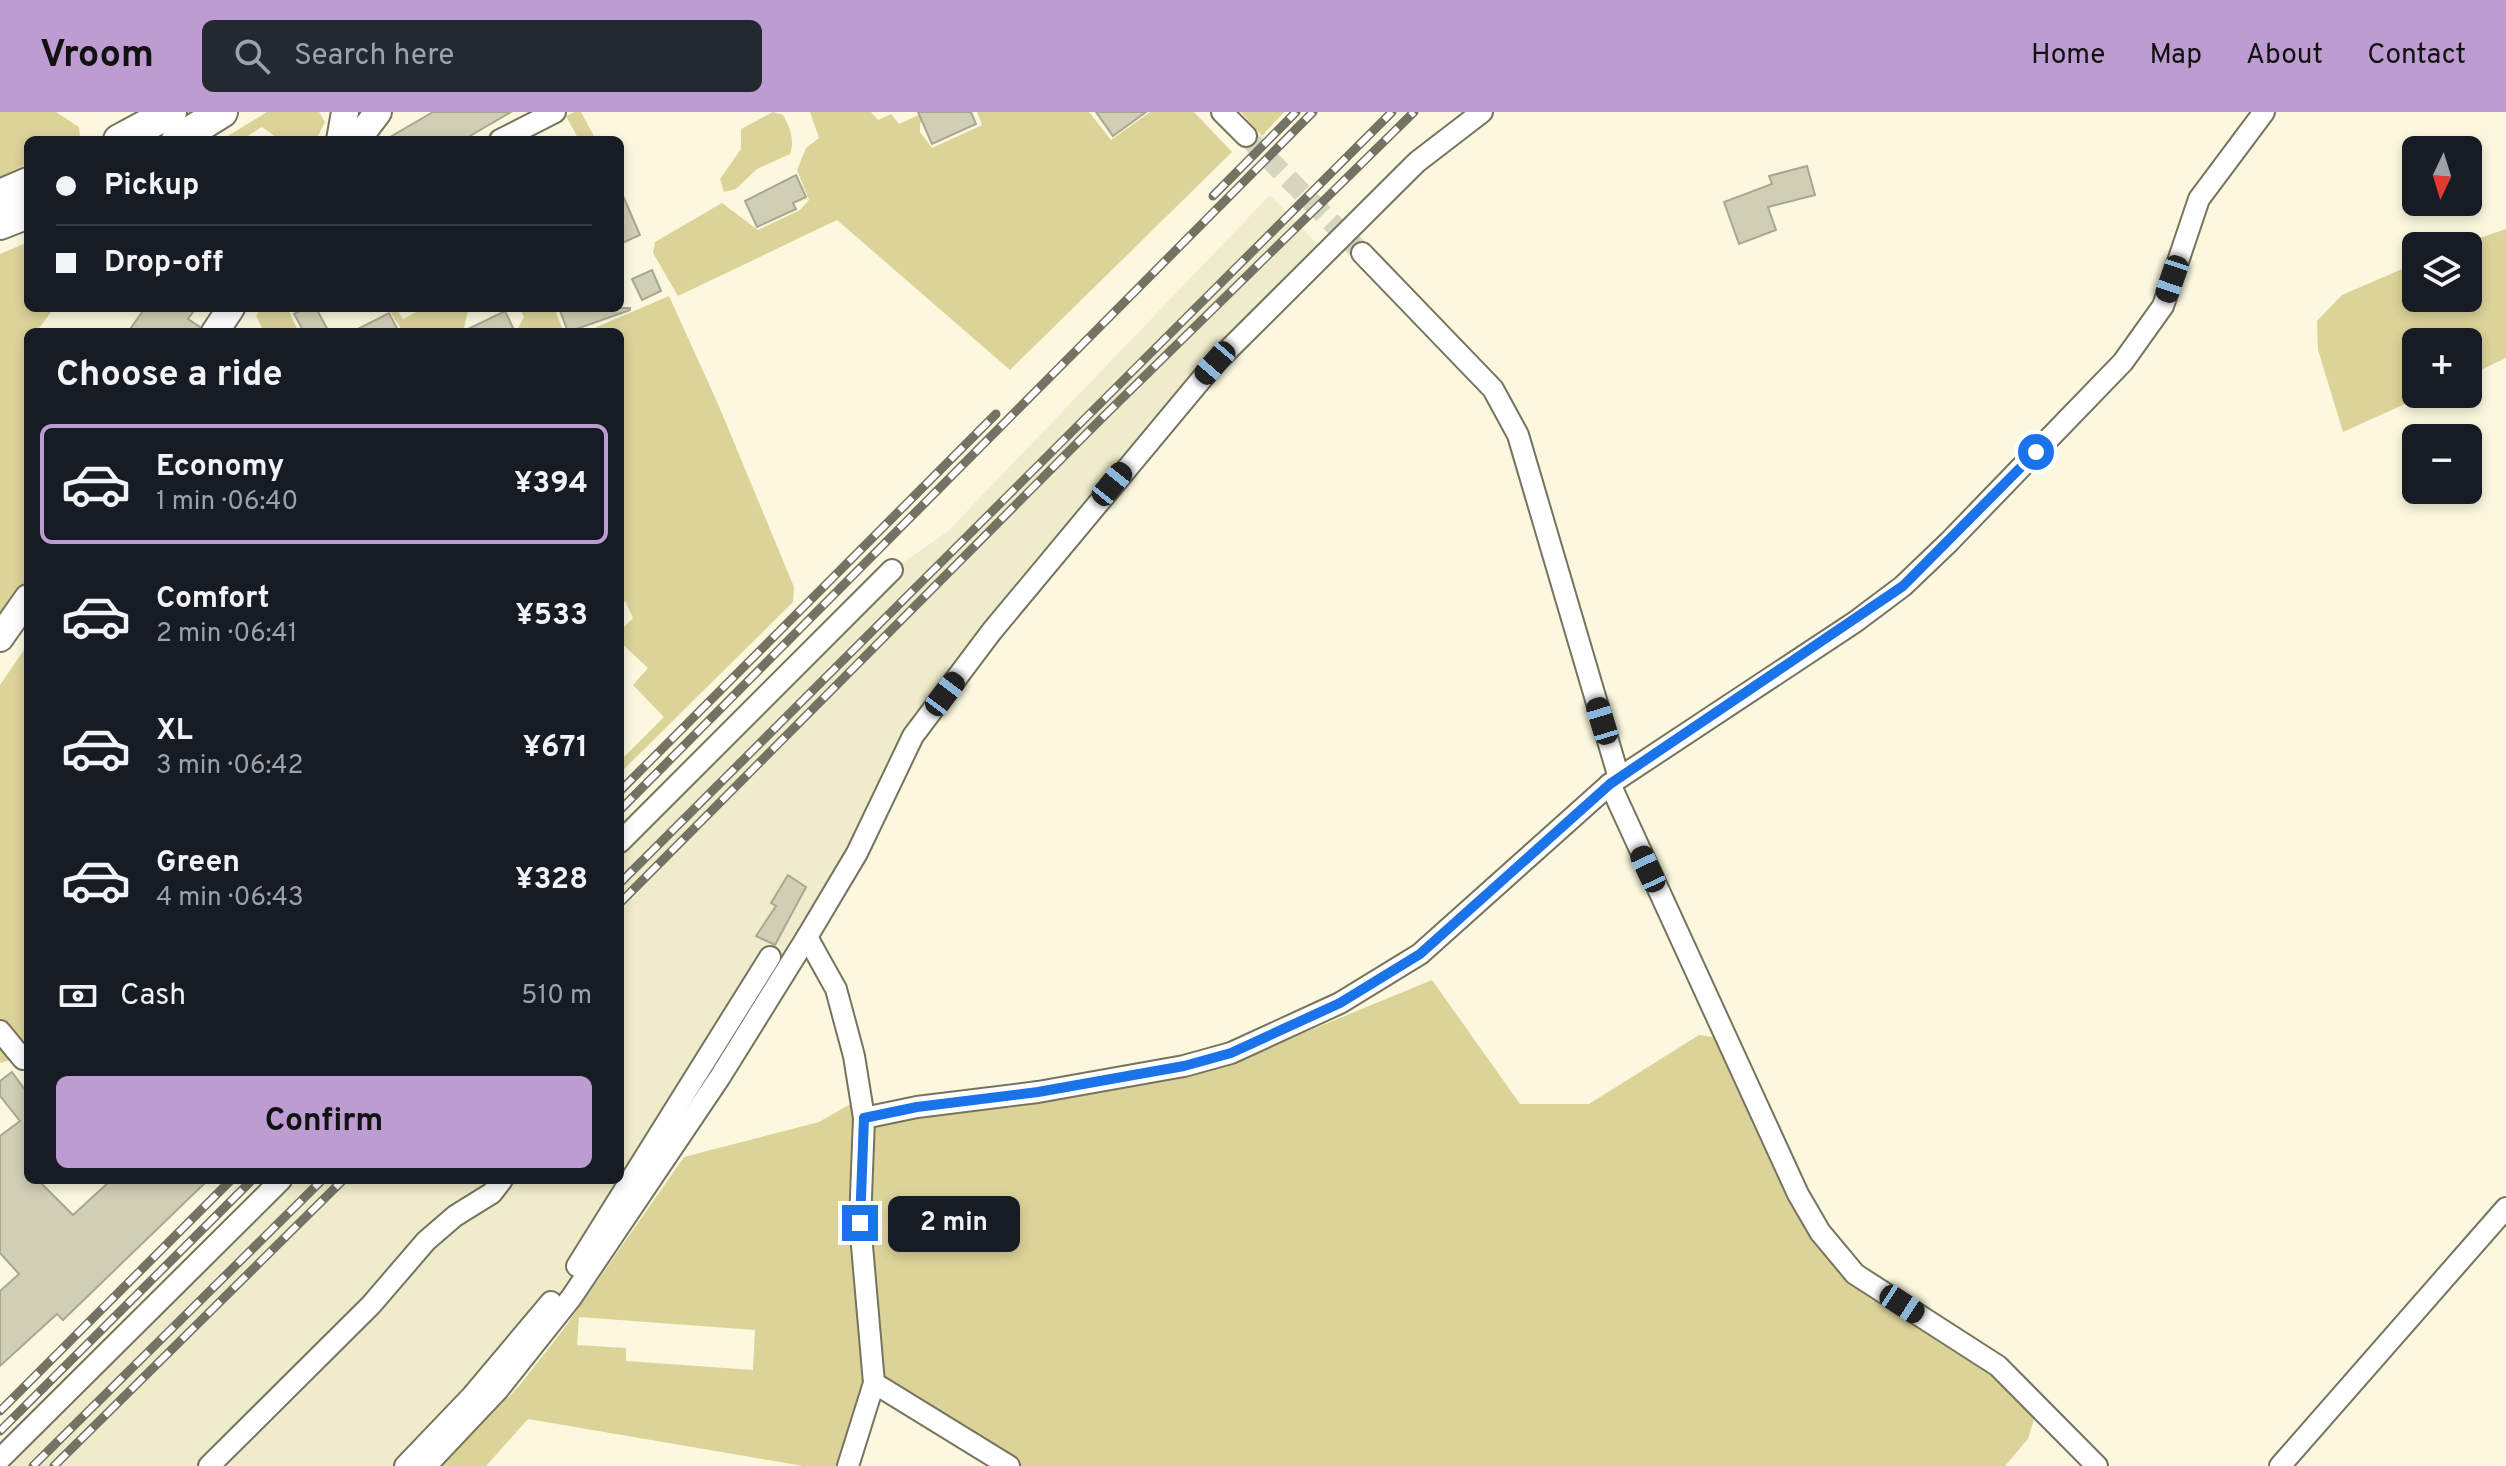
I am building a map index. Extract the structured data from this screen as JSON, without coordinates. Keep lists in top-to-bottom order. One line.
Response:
{"north":"bottom","page":{"header":"Vroom","search":"Search here","nav":["Home","Map","About","Contact"],"map_buttons":["+","−"],"banner":["Pickup","Drop-off"],"heading":"Choose a ride","list":[{"name":"Economy","note":"1 min · 06:40","value":"¥394"},{"name":"Comfort","note":"2 min · 06:41","value":"¥533"},{"name":"XL","note":"3 min · 06:42","value":"¥671"},{"name":"Green","note":"4 min · 06:43","value":"¥328"}],"pay":["Cash","510 m"],"buttons":"Confirm","bubble":"2 min"}}
